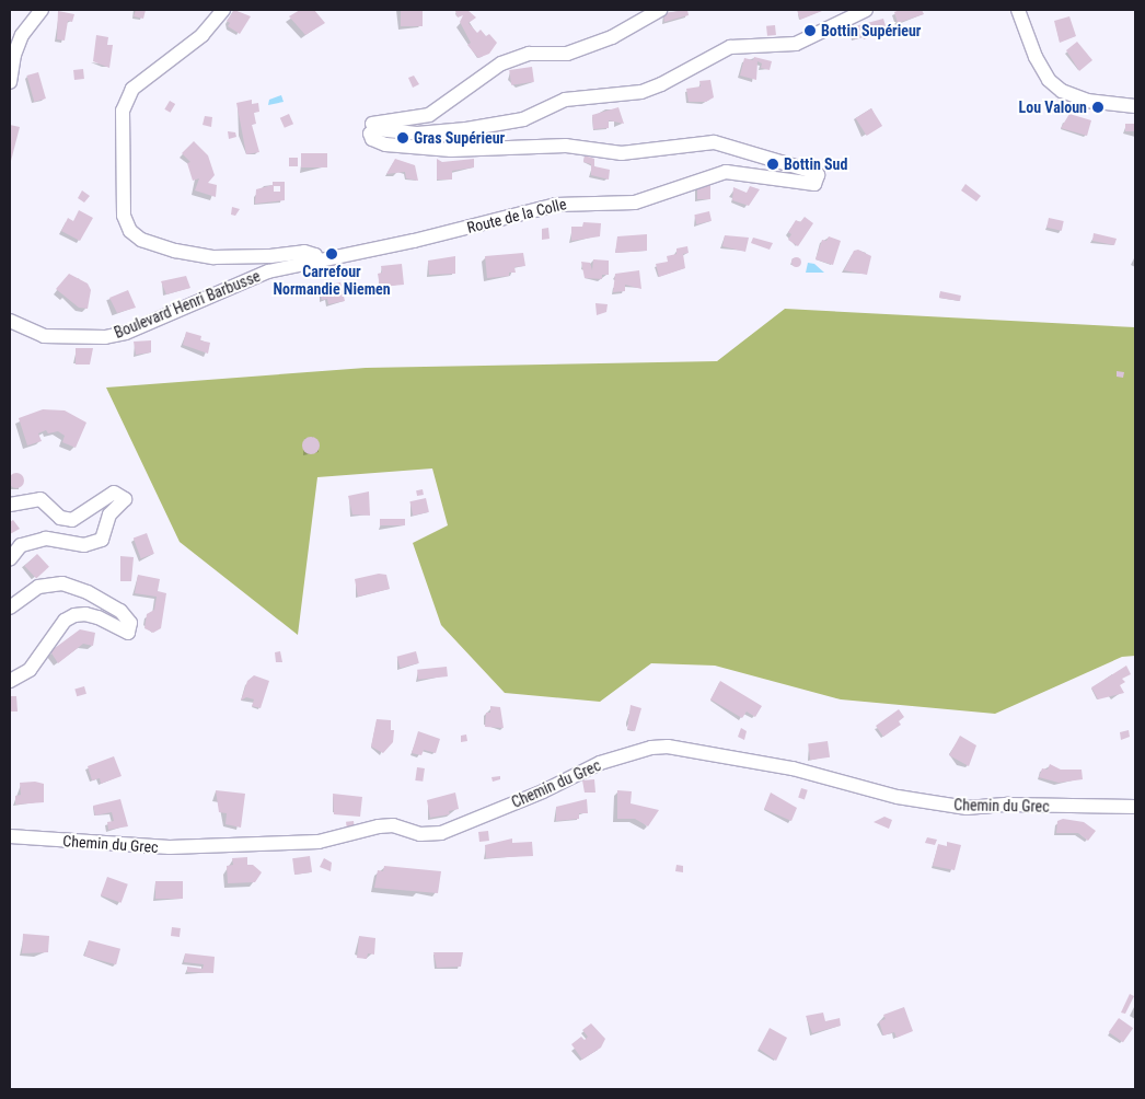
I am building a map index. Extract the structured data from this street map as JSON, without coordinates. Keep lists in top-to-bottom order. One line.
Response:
{"streets":{"street":["Route de la Colle","Boulevard Henri Barbusse","Chemin du Grec"]},"crossings":[["Route de la Colle","Boulevard Henri Barbusse"]],"places":["Bottin Supérieur","Lou Valoun","Gras Supérieur","Bottin Sud","Carrefour Normandie Niemen"]}
